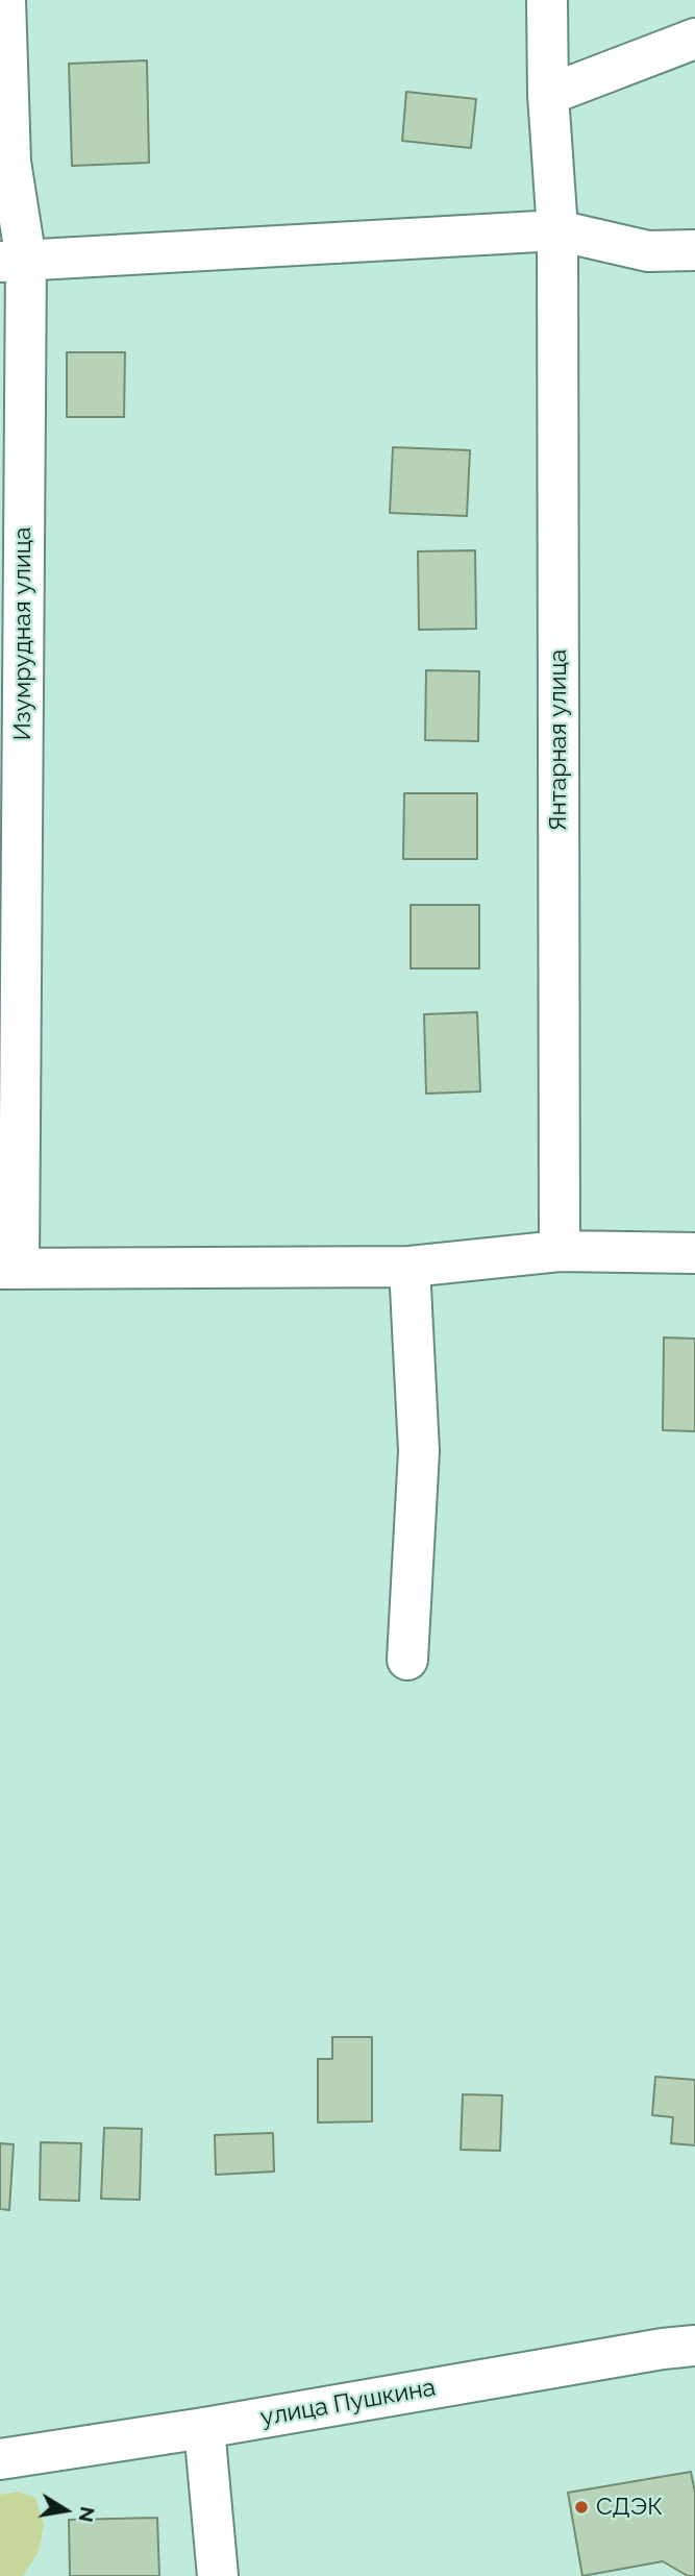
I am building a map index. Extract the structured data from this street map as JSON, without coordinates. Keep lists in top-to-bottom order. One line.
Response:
{"streets":{"street":["Изумрудная улица","Янтарная улица","улица Пушкина"]},"places":["СДЭК"],"north":"right"}
